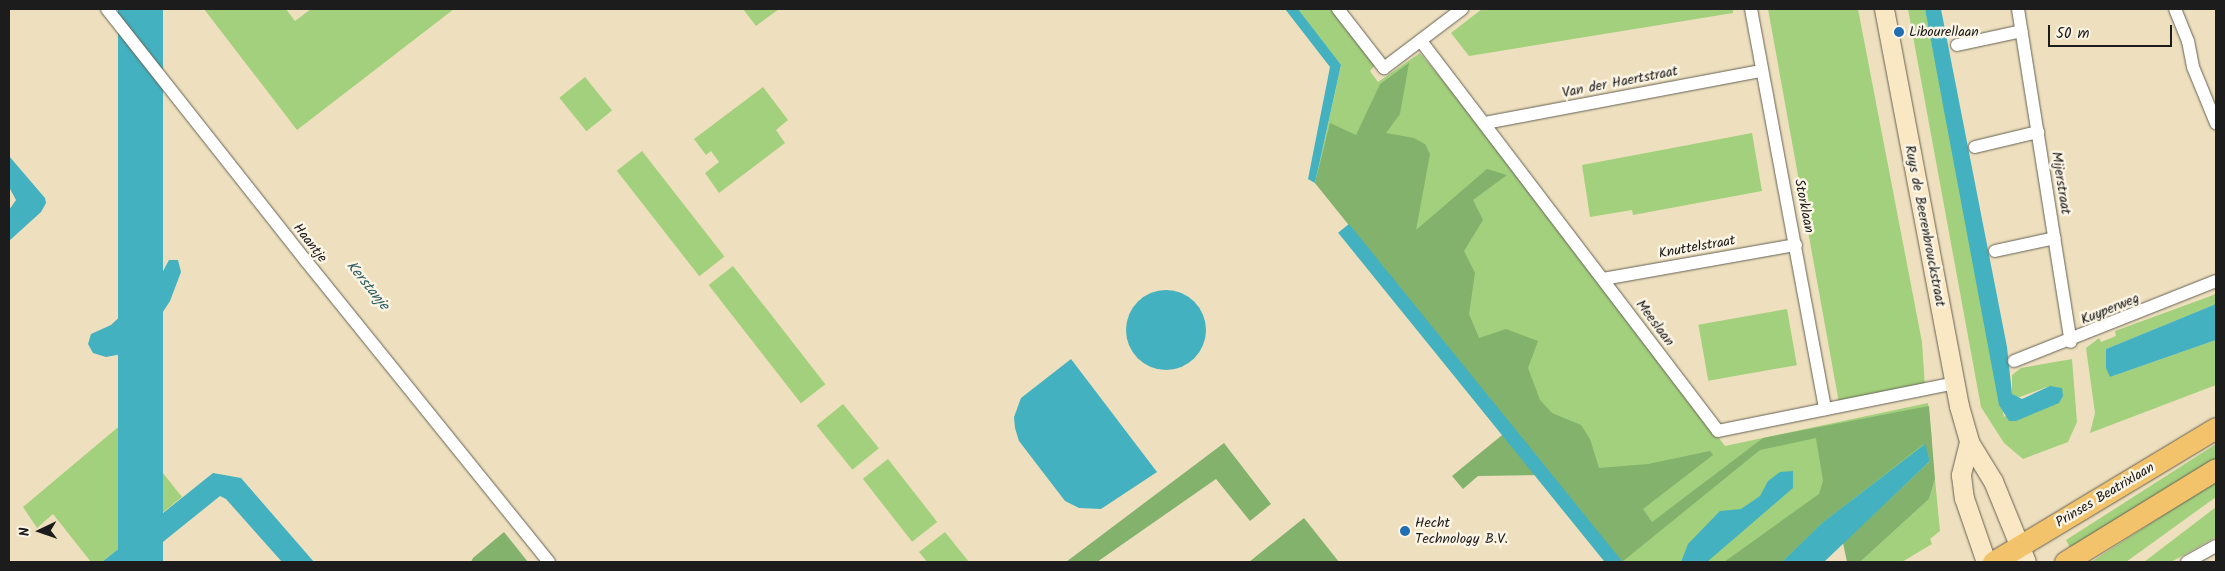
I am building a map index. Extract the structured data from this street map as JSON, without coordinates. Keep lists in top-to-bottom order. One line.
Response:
{"streets":{"main road":["Ruys de Beerenbrouckstraat","Prinses Beatrixlaan"],"street":["Van der Haertstraat","Mijerstraat","Storklaan","Haantje","Knuttelstraat","Kuyperweg","Meeslaan"]},"crossings":[["Van der Haertstraat","Storklaan"],["Van der Haertstraat","Meeslaan"],["Mijerstraat","Kuyperweg"],["Storklaan","Knuttelstraat"],["Storklaan","Meeslaan"],["Ruys de Beerenbrouckstraat","Meeslaan"],["Ruys de Beerenbrouckstraat","Prinses Beatrixlaan"],["Knuttelstraat","Meeslaan"]],"water":["Kerstanje"],"places":["Libourellaan","Hecht Technology B.V."],"scale_bar":"50 m","north":"left"}
